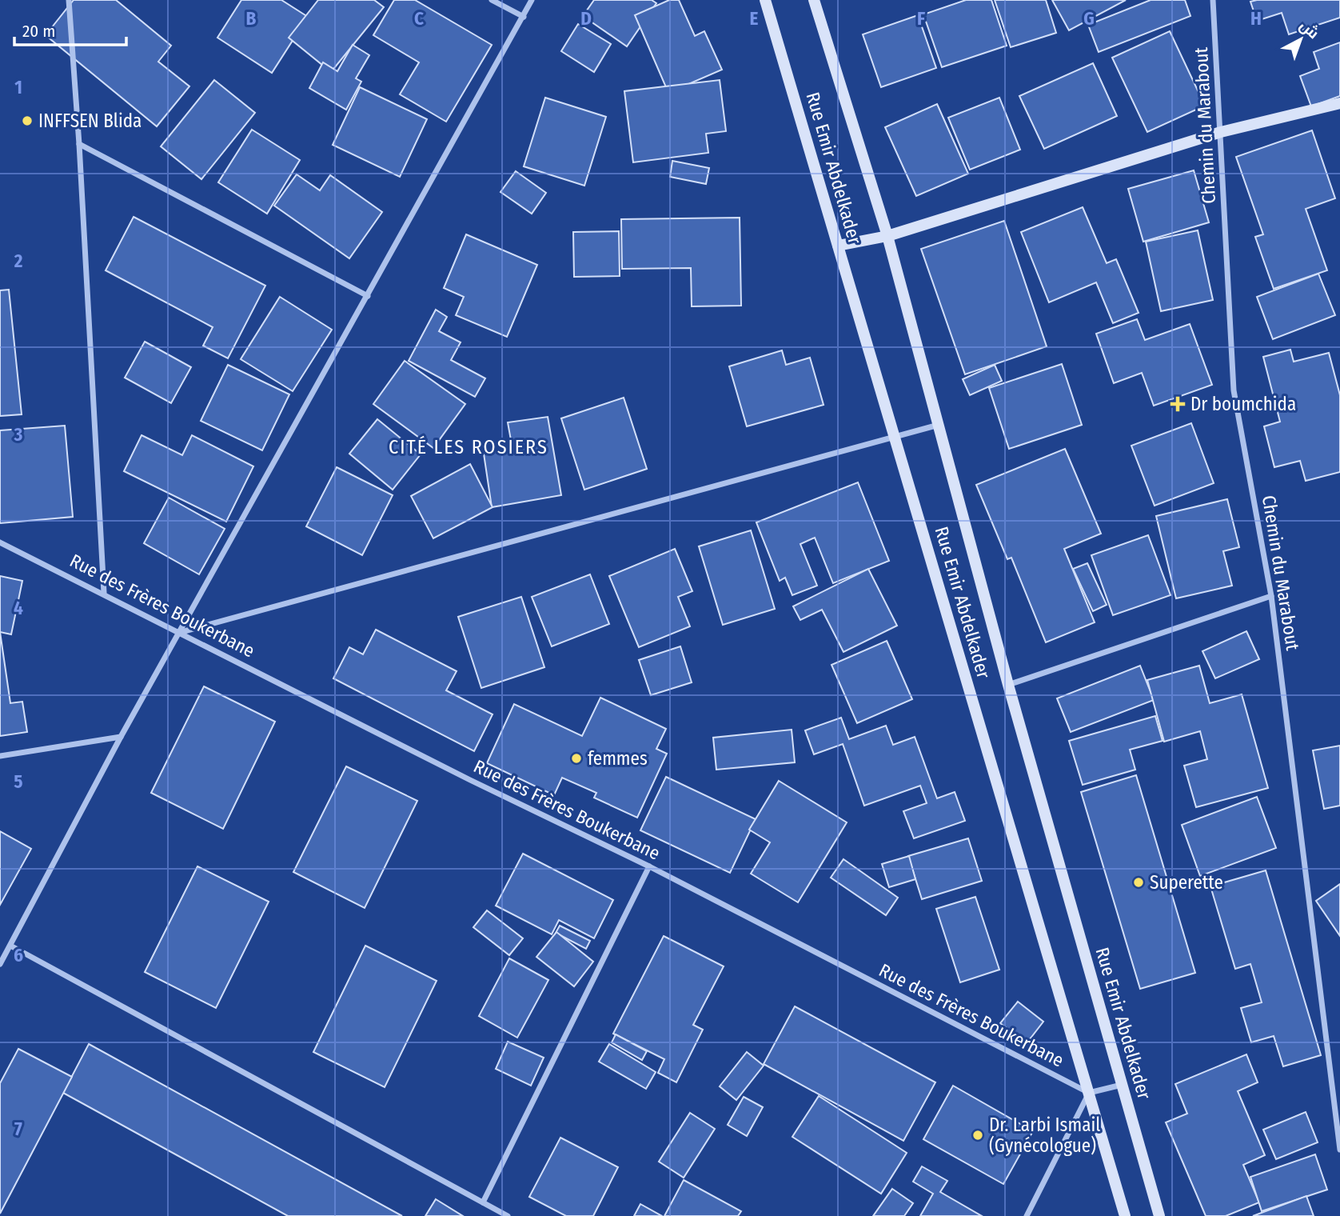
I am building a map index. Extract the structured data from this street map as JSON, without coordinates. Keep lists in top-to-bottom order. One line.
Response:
{"streets":{"street":["Chemin du Marabout","Rue Emir Abdelkader","Rue des Frères Boukerbane"]},"crossings":[["Rue Emir Abdelkader","Rue des Frères Boukerbane"]],"districts":["CITÉ LES ROSIERS"],"places":{"other":["INFFSEN Blida","femmes","Superette","Dr. Larbi Ismail (Gynécologue)"],"health":["Dr boumchida"]},"scale_bar":"20 m","north":"top right","grid":{"columns":["B","C","D","E","F","G","H"],"rows":["1","2","3","4","5","6","7"]}}
